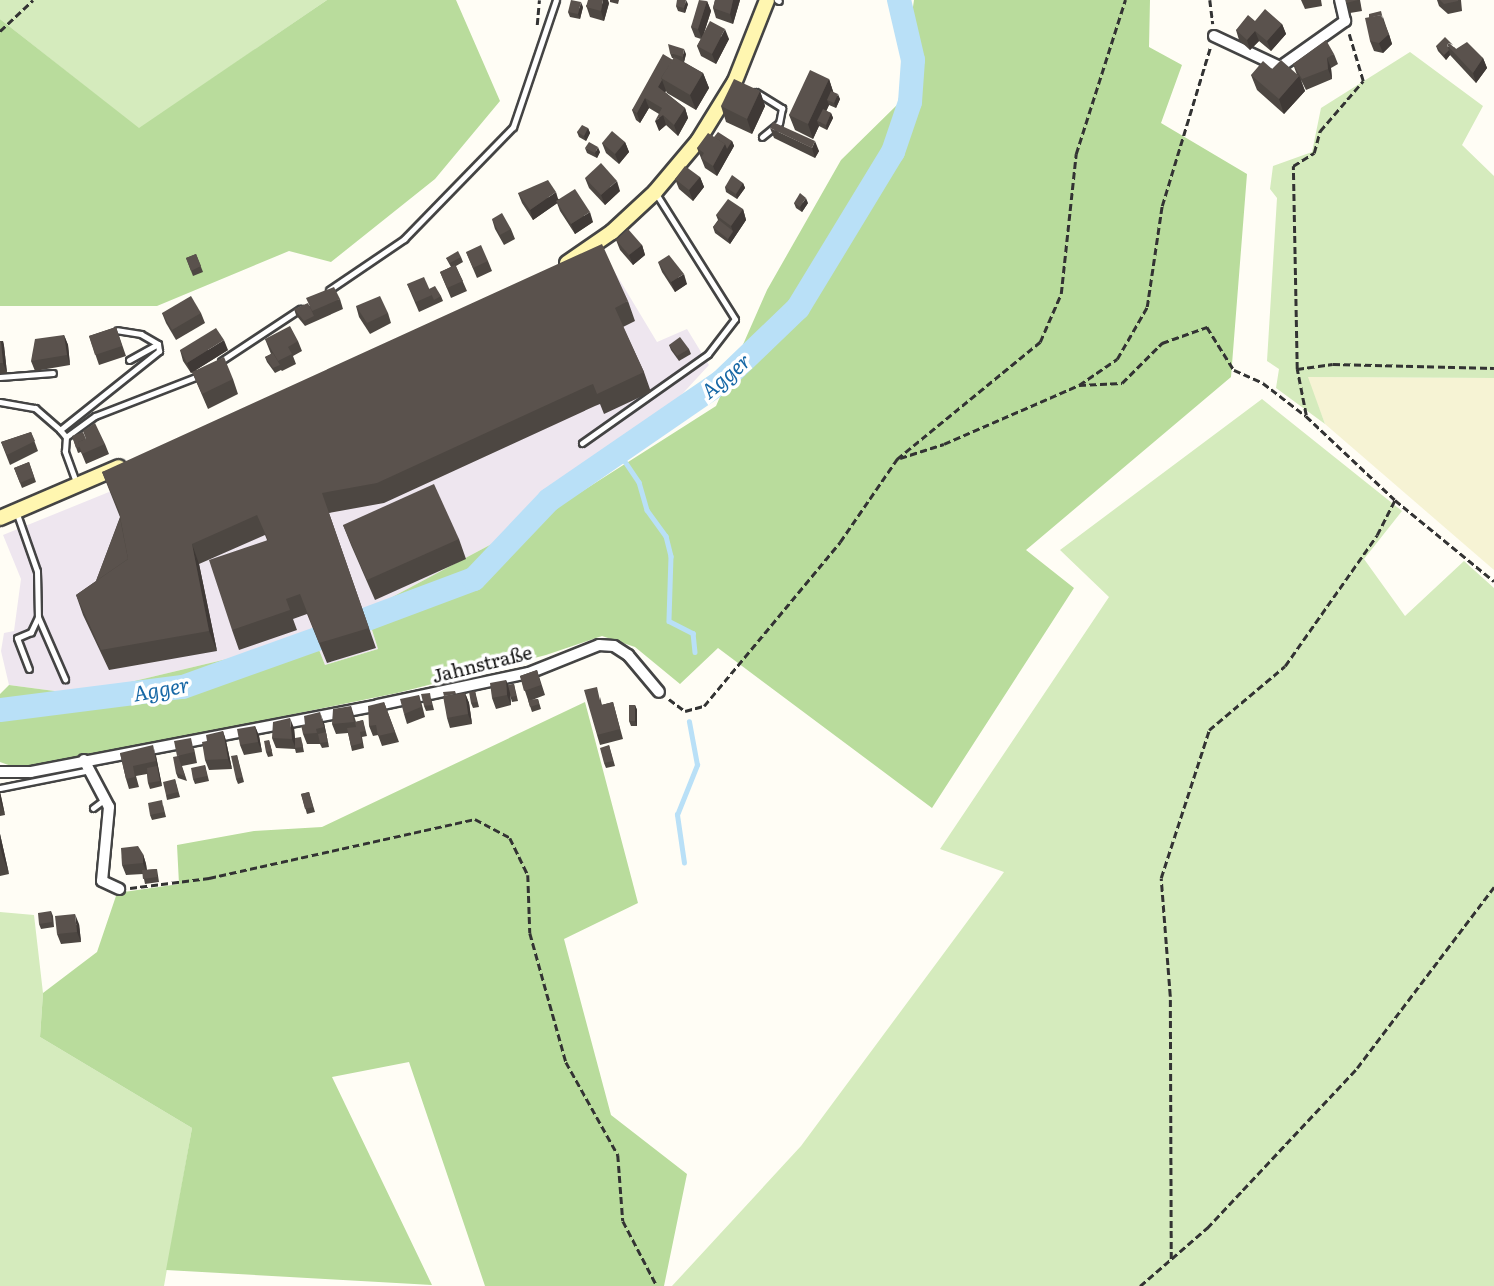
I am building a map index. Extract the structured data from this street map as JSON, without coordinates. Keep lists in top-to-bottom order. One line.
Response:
{"streets":{"street":["Jahnstraße"]},"water":["Agger"]}
